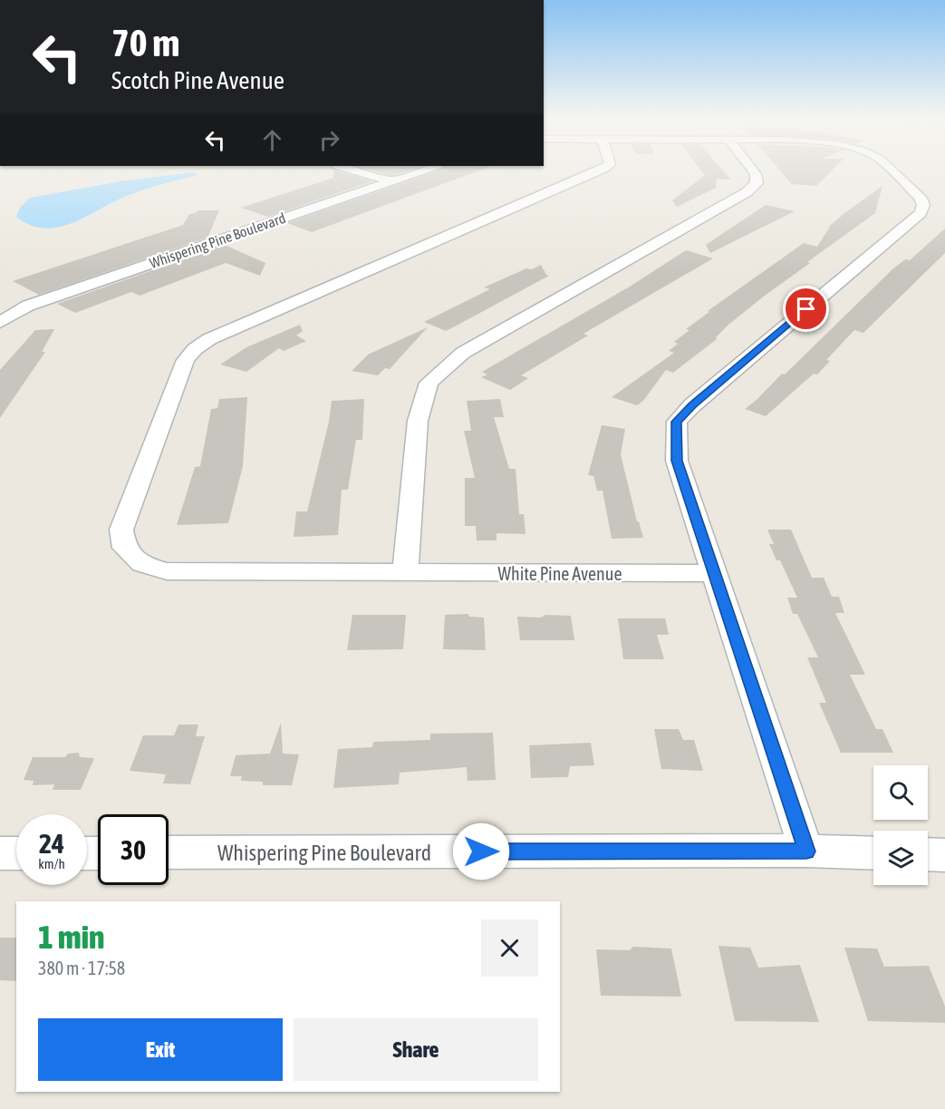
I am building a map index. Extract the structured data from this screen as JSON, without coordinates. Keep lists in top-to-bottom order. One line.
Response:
{"streets":{"street":["Whispering Pine Boulevard","White Pine Avenue"]},"page":{"turn":["70 m","Scotch Pine Avenue"],"speed":"24 km/h","limit":"30","heading":["1 min","380 m · 17:58"],"buttons":["Exit","Share"]}}
